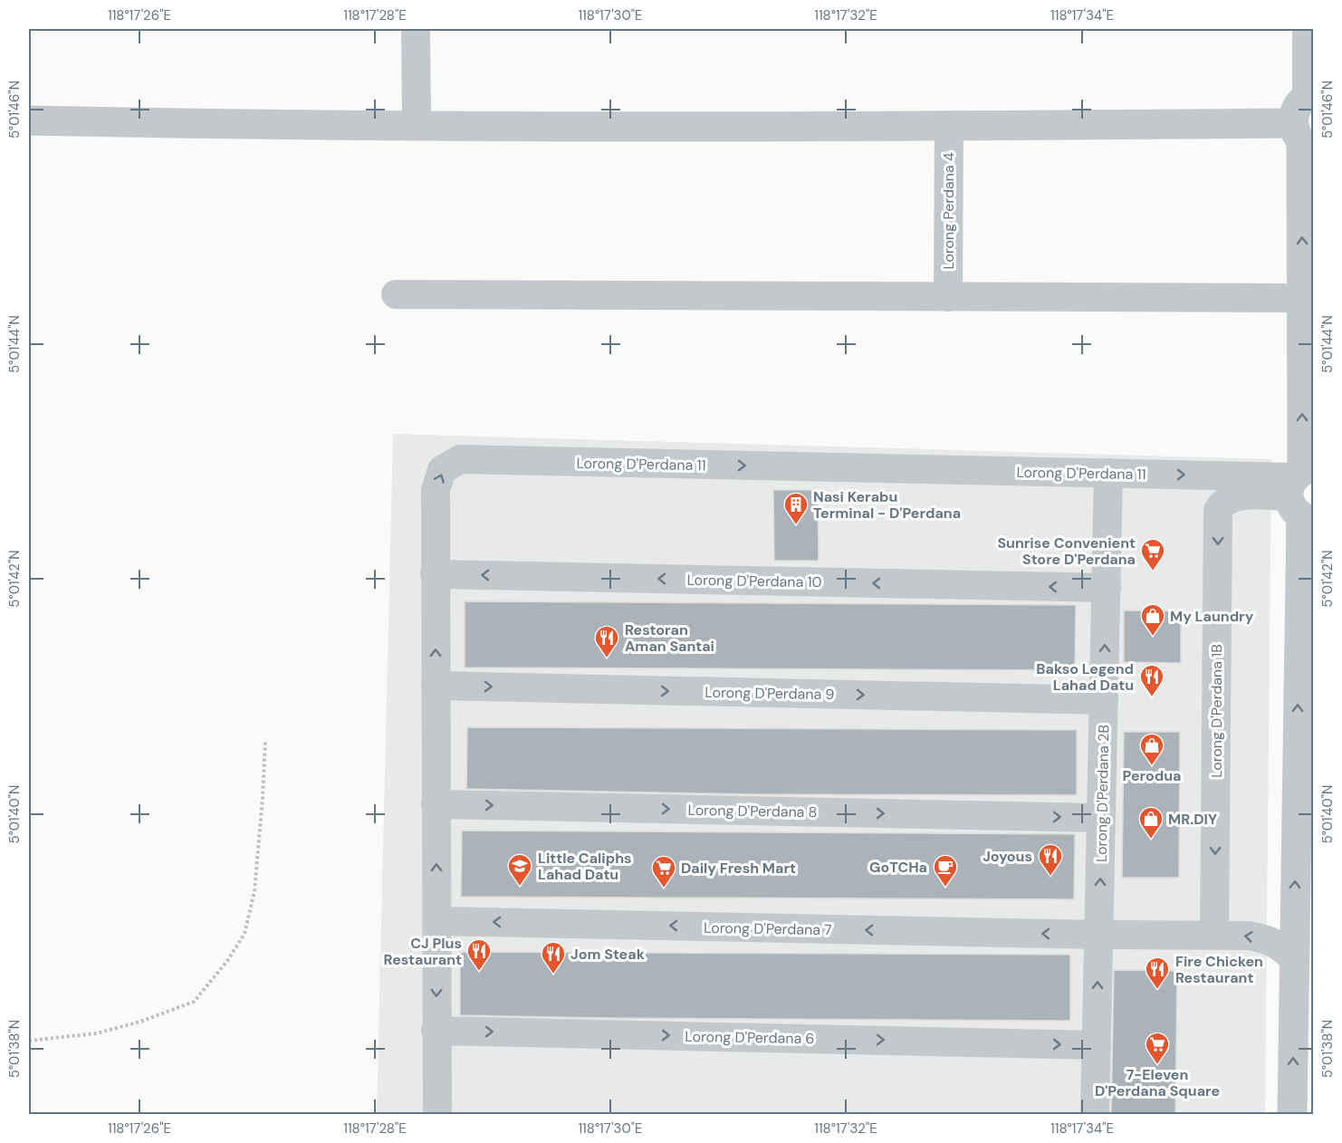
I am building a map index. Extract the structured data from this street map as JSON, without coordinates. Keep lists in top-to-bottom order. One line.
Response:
{"streets":{"street":["Lorong Perdana 4","Lorong D'Perdana 11","Lorong D'Perdana 10","Lorong D'Perdana 9","Lorong D'Perdana 1B","Lorong D'Perdana 2B","Lorong D'Perdana 8","Lorong D'Perdana 7","Lorong D'Perdana 6"]},"crossings":[["Lorong D'Perdana 11","Lorong D'Perdana 10"],["Lorong D'Perdana 11","Lorong D'Perdana 9"],["Lorong D'Perdana 11","Lorong D'Perdana 1B"],["Lorong D'Perdana 11","Lorong D'Perdana 2B"],["Lorong D'Perdana 11","Lorong D'Perdana 8"],["Lorong D'Perdana 11","Lorong D'Perdana 7"],["Lorong D'Perdana 11","Lorong D'Perdana 6"],["Lorong D'Perdana 10","Lorong D'Perdana 2B"],["Lorong D'Perdana 9","Lorong D'Perdana 2B"],["Lorong D'Perdana 1B","Lorong D'Perdana 7"],["Lorong D'Perdana 2B","Lorong D'Perdana 8"],["Lorong D'Perdana 2B","Lorong D'Perdana 7"],["Lorong D'Perdana 2B","Lorong D'Perdana 6"]],"one_way":["Lorong D'Perdana 10","Lorong D'Perdana 9","Lorong D'Perdana 8","Lorong D'Perdana 7","Lorong D'Perdana 6"],"places":{"building":["Nasi Kerabu Terminal - D'Perdana"],"supermarket":["Sunrise Convenient Store D'Perdana","Daily Fresh Mart","7-Eleven D'Perdana Square"],"shop":["My Laundry","Perodua","MR.DIY"],"restaurant":["Restoran Aman Santai","Bakso Legend Lahad Datu","Joyous","CJ Plus Restaurant","Jom Steak","Fire Chicken Restaurant"],"school or university":["Little Caliphs Lahad Datu"],"cafe":["GoTCHa"]},"coordinates":["118°17'26\"E","118°17'28\"E","118°17'30\"E","118°17'32\"E","118°17'34\"E","5°01'46\"N","5°01'44\"N","5°01'42\"N","5°01'40\"N","5°01'38\"N"]}
